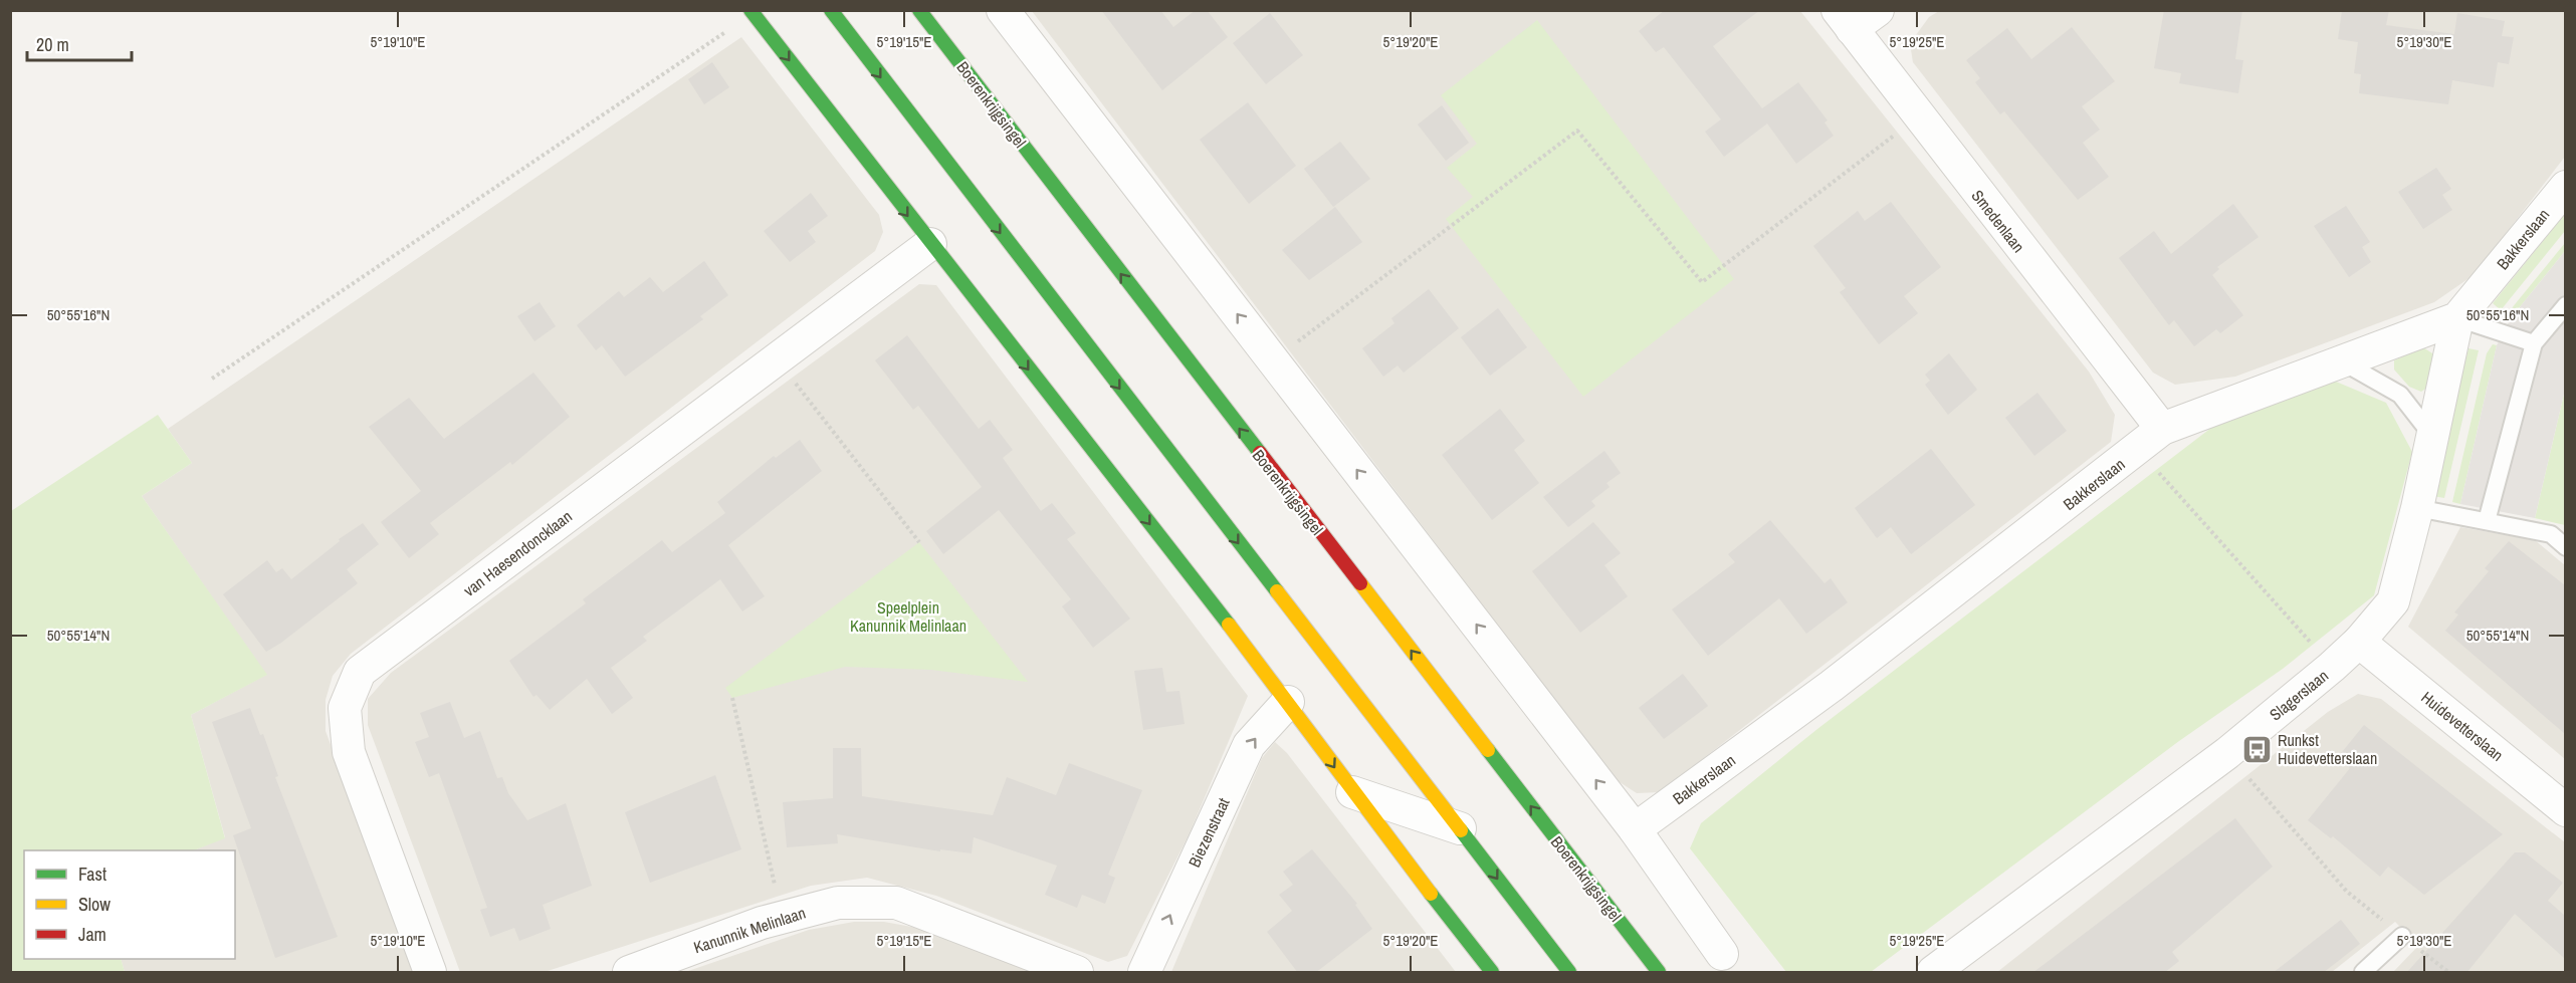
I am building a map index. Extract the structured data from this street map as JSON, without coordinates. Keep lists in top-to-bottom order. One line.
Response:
{"streets":{"main road":["Boerenkrijgsingel"],"street":["Smedenlaan","Bakkerslaan","van Haesendoncklaan","Slagerslaan","Huidevetterslaan","Biezenstraat","Kanunnik Melinlaan"]},"crossings":[["Smedenlaan","Bakkerslaan"],["Bakkerslaan","Slagerslaan"],["Slagerslaan","Huidevetterslaan"]],"one_way":["Biezenstraat"],"parks":["Speelplein Kanunnik Melinlaan"],"places":{"bus stop":["Runkst Huidevetterslaan"]},"legend":["Fast","Slow","Jam"],"scale_bar":"20 m","coordinates":["5°19'10\"E","5°19'15\"E","5°19'20\"E","5°19'25\"E","5°19'30\"E","50°55'16\"N","50°55'14\"N"]}
